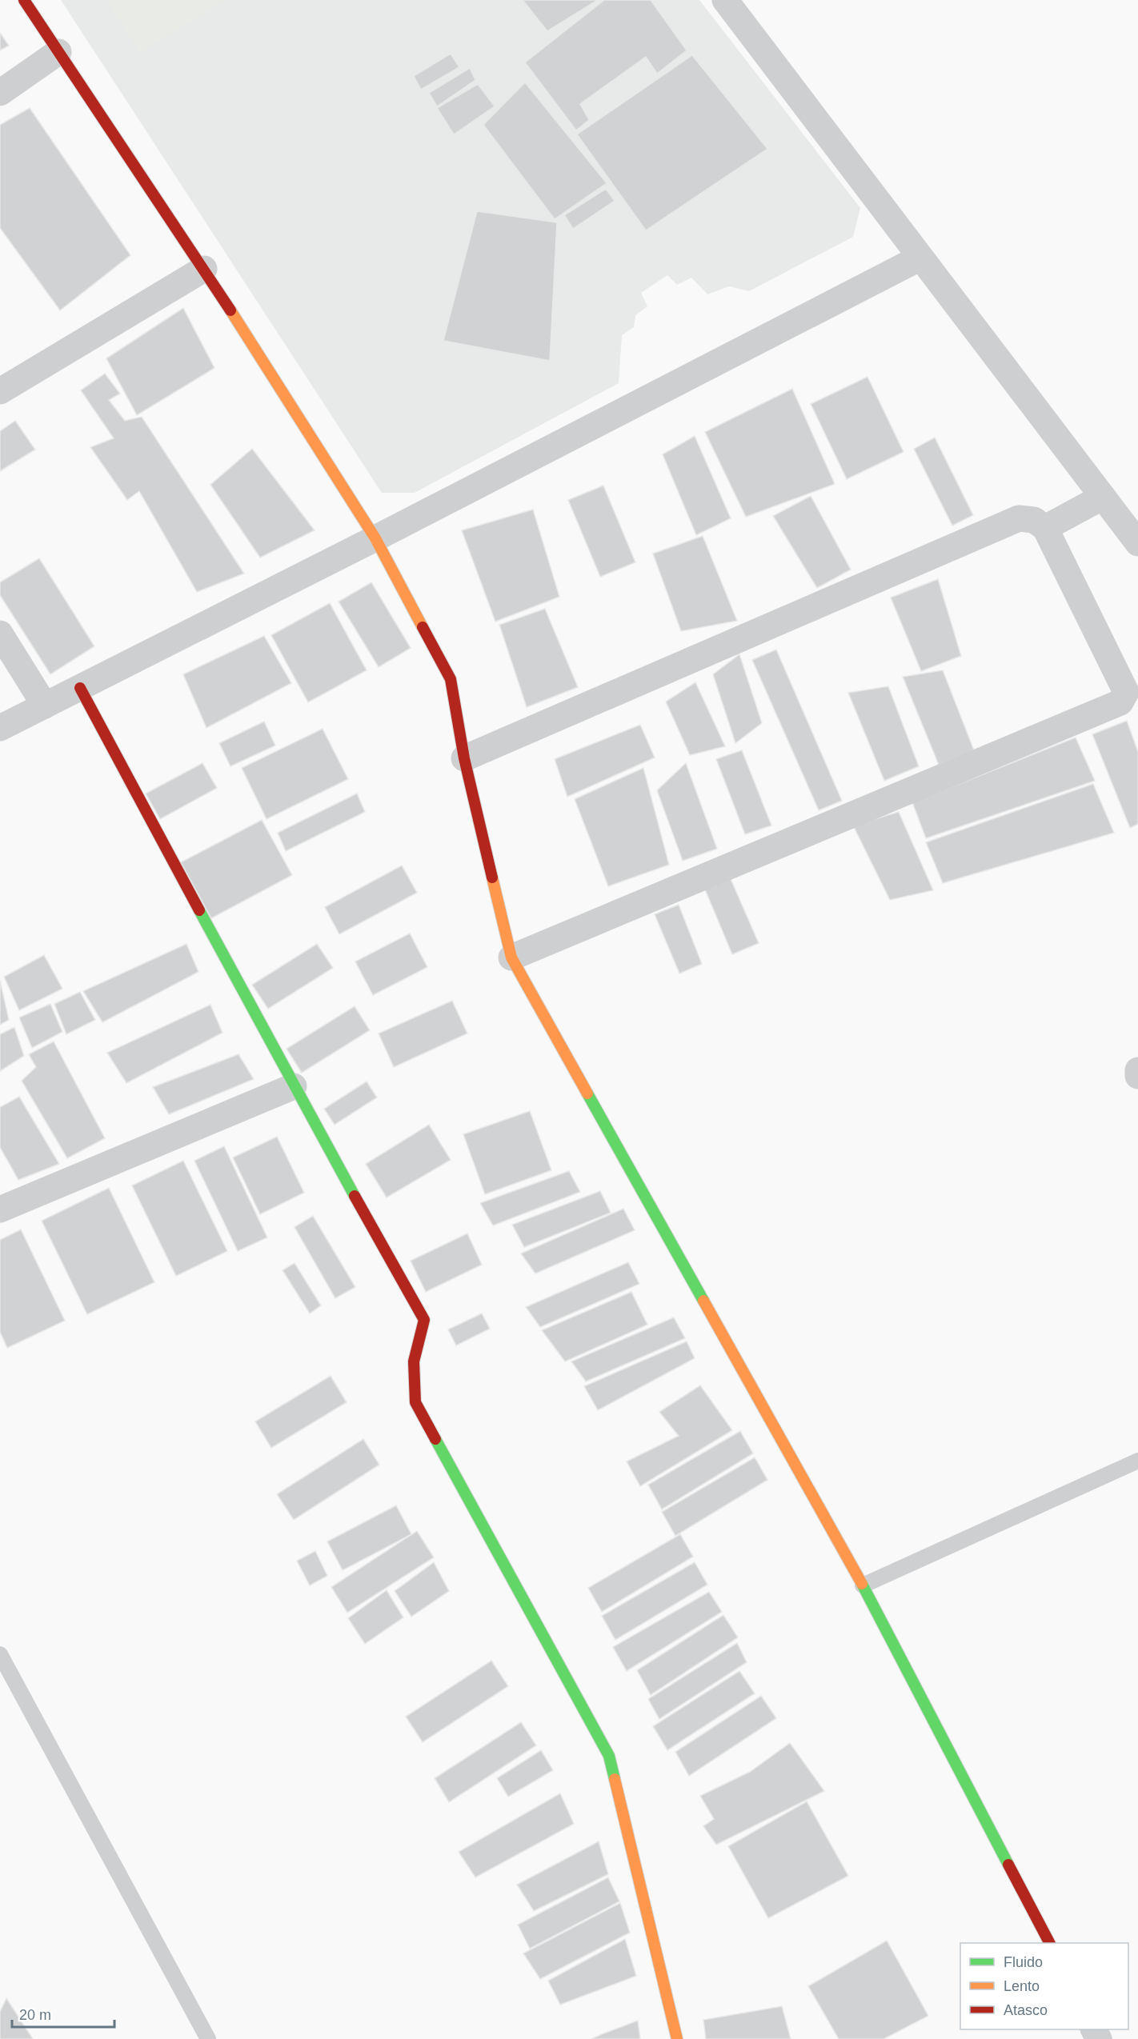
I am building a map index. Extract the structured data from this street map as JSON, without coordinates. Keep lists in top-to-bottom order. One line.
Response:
{"legend":["Fluido","Lento","Atasco"],"scale_bar":"20 m"}
